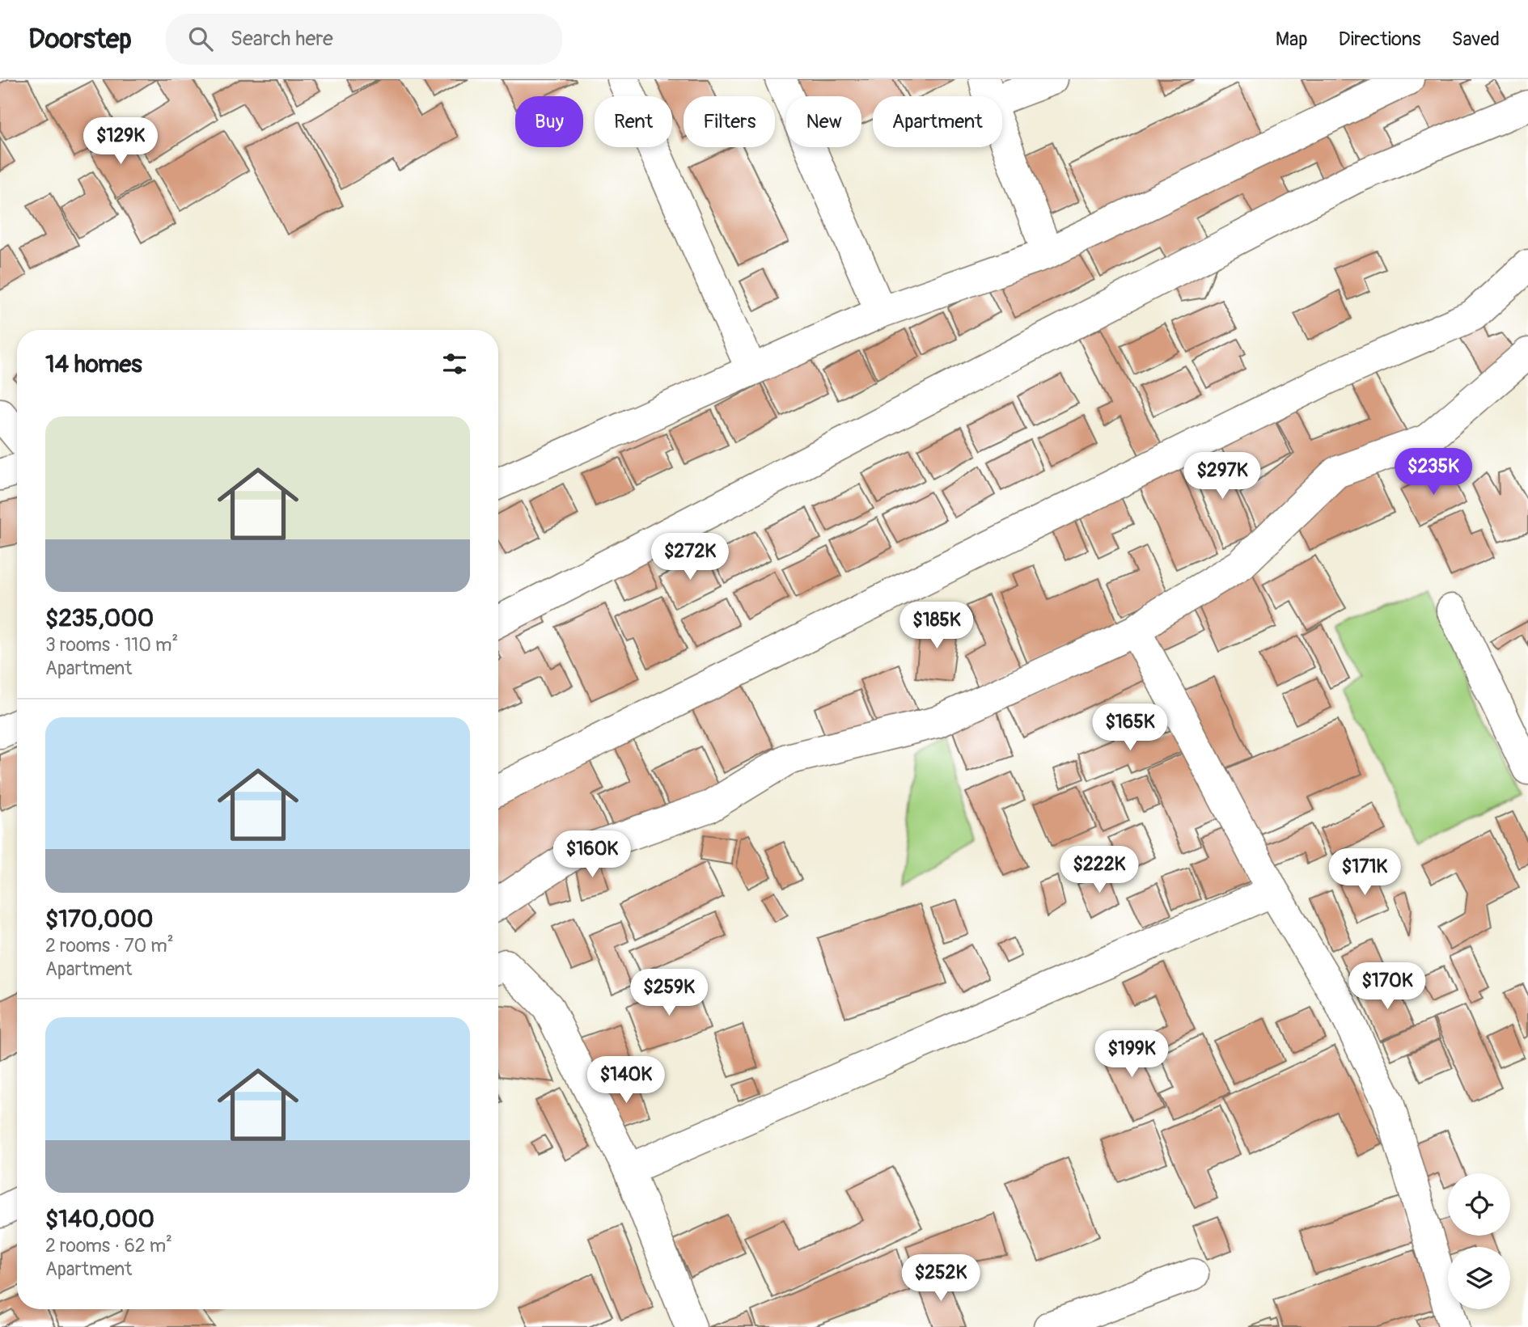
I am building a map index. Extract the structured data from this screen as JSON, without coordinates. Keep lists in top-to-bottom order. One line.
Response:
{"page":{"header":"Doorstep","search":"Search here","nav":["Map","Directions","Saved"],"chip":["Buy","Rent","Filters","New","Apartment"],"price":["$129K","$235K","$297K","$272K","$185K","$165K","$160K","$222K","$171K","$170K","$259K","$199K","$140K","$252K"],"heading":"14 homes","list":[{"name":"$235,000","note":"3 rooms · 110 m² · Apartment"},{"name":"$170,000","note":"2 rooms · 70 m² · Apartment"},{"name":"$140,000","note":"2 rooms · 62 m² · Apartment"}]}}
